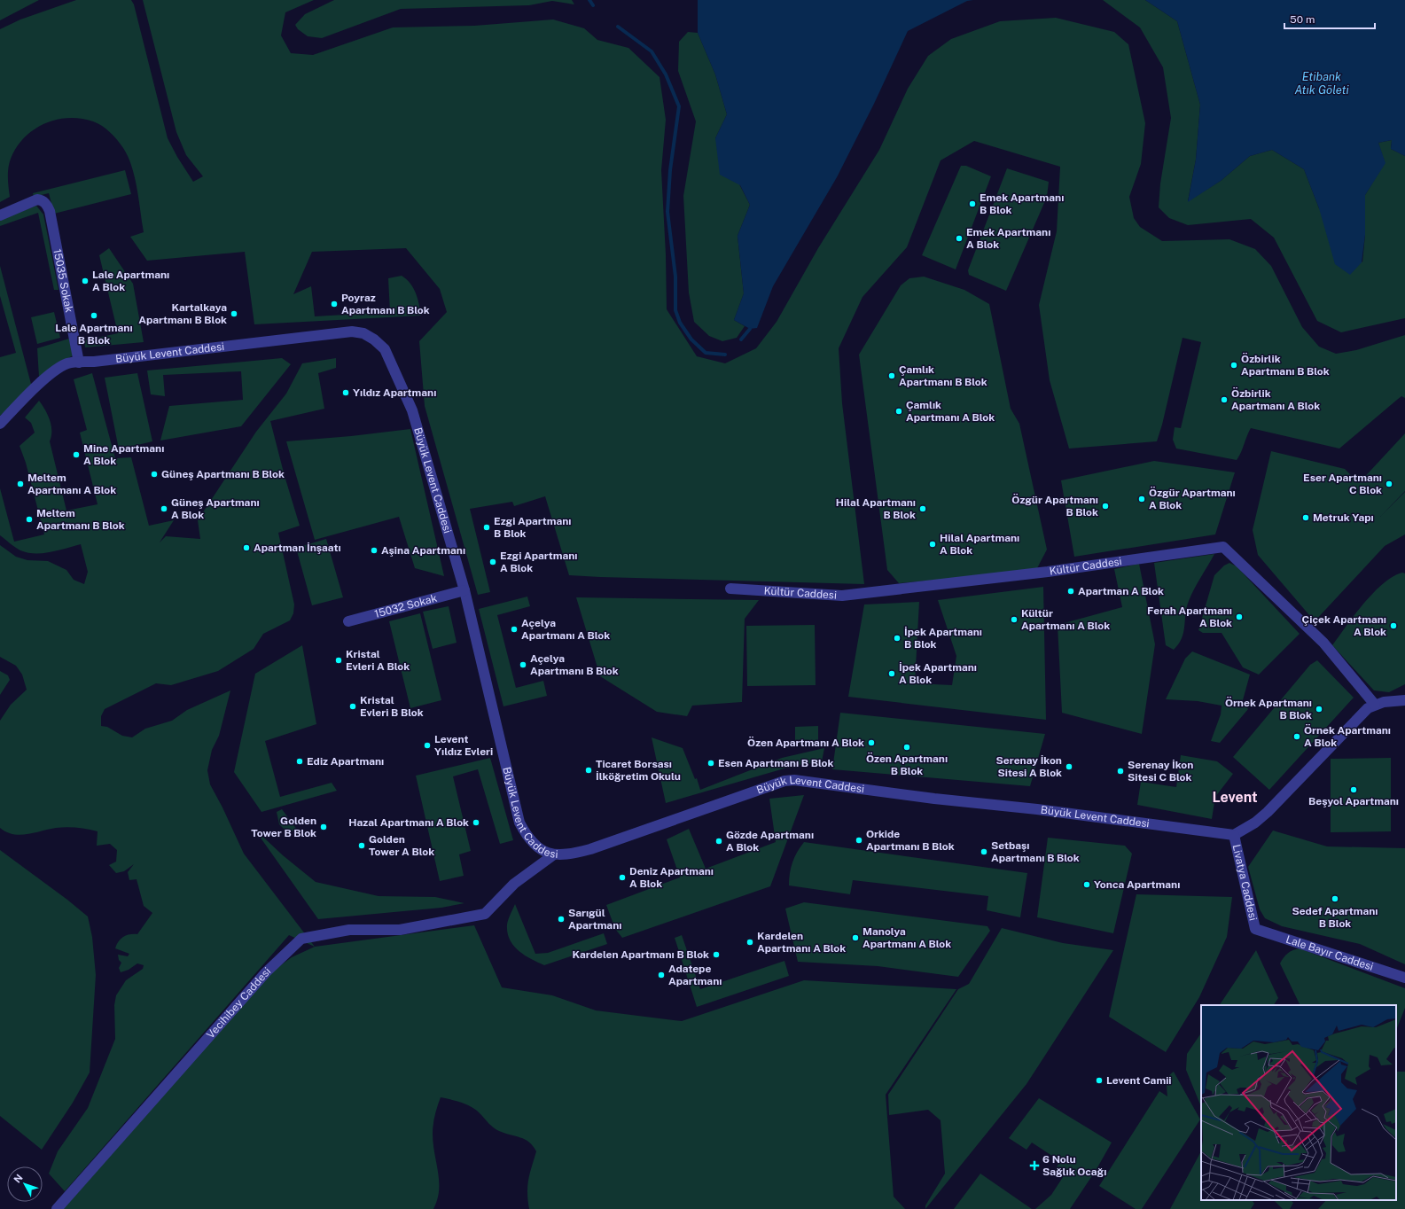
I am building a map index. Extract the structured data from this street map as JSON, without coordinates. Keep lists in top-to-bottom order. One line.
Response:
{"streets":{"street":["15035 Sokak","Büyük Levent Caddesi","Kültür Caddesi","15032 Sokak","Livatya Caddesi","Lale Bayır Caddesi","Vecihibey Caddesi"]},"crossings":[["15035 Sokak","Büyük Levent Caddesi"],["Büyük Levent Caddesi","15032 Sokak"],["Büyük Levent Caddesi","Livatya Caddesi"],["Büyük Levent Caddesi","Vecihibey Caddesi"],["Livatya Caddesi","Lale Bayır Caddesi"]],"districts":["Levent"],"water":["Etibank Atık Göleti"],"places":{"other":["Emek Apartmanı B Blok","Emek Apartmanı A Blok","Lale Apartmanı A Blok","Poyraz Apartmanı B Blok","Kartalkaya Apartmanı B Blok","Lale Apartmanı B Blok","Özbirlik Apartmanı B Blok","Çamlık Apartmanı B Blok","Yıldız Apartmanı","Özbirlik Apartmanı A Blok","Çamlık Apartmanı A Blok","Mine Apartmanı A Blok","Güneş Apartmanı B Blok","Meltem Apartmanı A Blok","Eser Apartmanı C Blok","Özgür Apartmanı A Blok","Özgür Apartmanı B Blok","Güneş Apartmanı A Blok","Hilal Apartmanı B Blok","Metruk Yapı","Meltem Apartmanı B Blok","Ezgi Apartmanı B Blok","Hilal Apartmanı A Blok","Apartman İnşaatı","Aşina Apartmanı","Ezgi Apartmanı A Blok","Apartman A Blok","Ferah Apartmanı A Blok","Kültür Apartmanı A Blok","Çiçek Apartmanı A Blok","Açelya Apartmanı A Blok","İpek Apartmanı B Blok","Kristal Evleri A Blok","Açelya Apartmanı B Blok","İpek Apartmanı A Blok","Kristal Evleri B Blok","Örnek Apartmanı B Blok","Örnek Apartmanı A Blok","Özen Apartmanı A Blok","Levent Yıldız Evleri","Özen Apartmanı B Blok","Ediz Apartmanı","Esen Apartmanı B Blok","Serenay İkon Sitesi A Blok","Ticaret Borsası İlköğretim Okulu","Serenay İkon Sitesi C Blok","Beşyol Apartmanı","Hazal Apartmanı A Blok","Golden Tower B Blok","Orkide Apartmanı B Blok","Gözde Apartmanı A Blok","Golden Tower A Blok","Setbaşı Apartmanı B Blok","Deniz Apartmanı A Blok","Yonca Apartmanı","Sedef Apartmanı B Blok","Sarıgül Apartmanı","Manolya Apartmanı A Blok","Kardelen Apartmanı A Blok","Kardelen Apartmanı B Blok","Adatepe Apartmanı","Levent Camii"],"health":["6 Nolu Sağlık Ocağı"]},"scale_bar":"50 m","north":"top left"}
